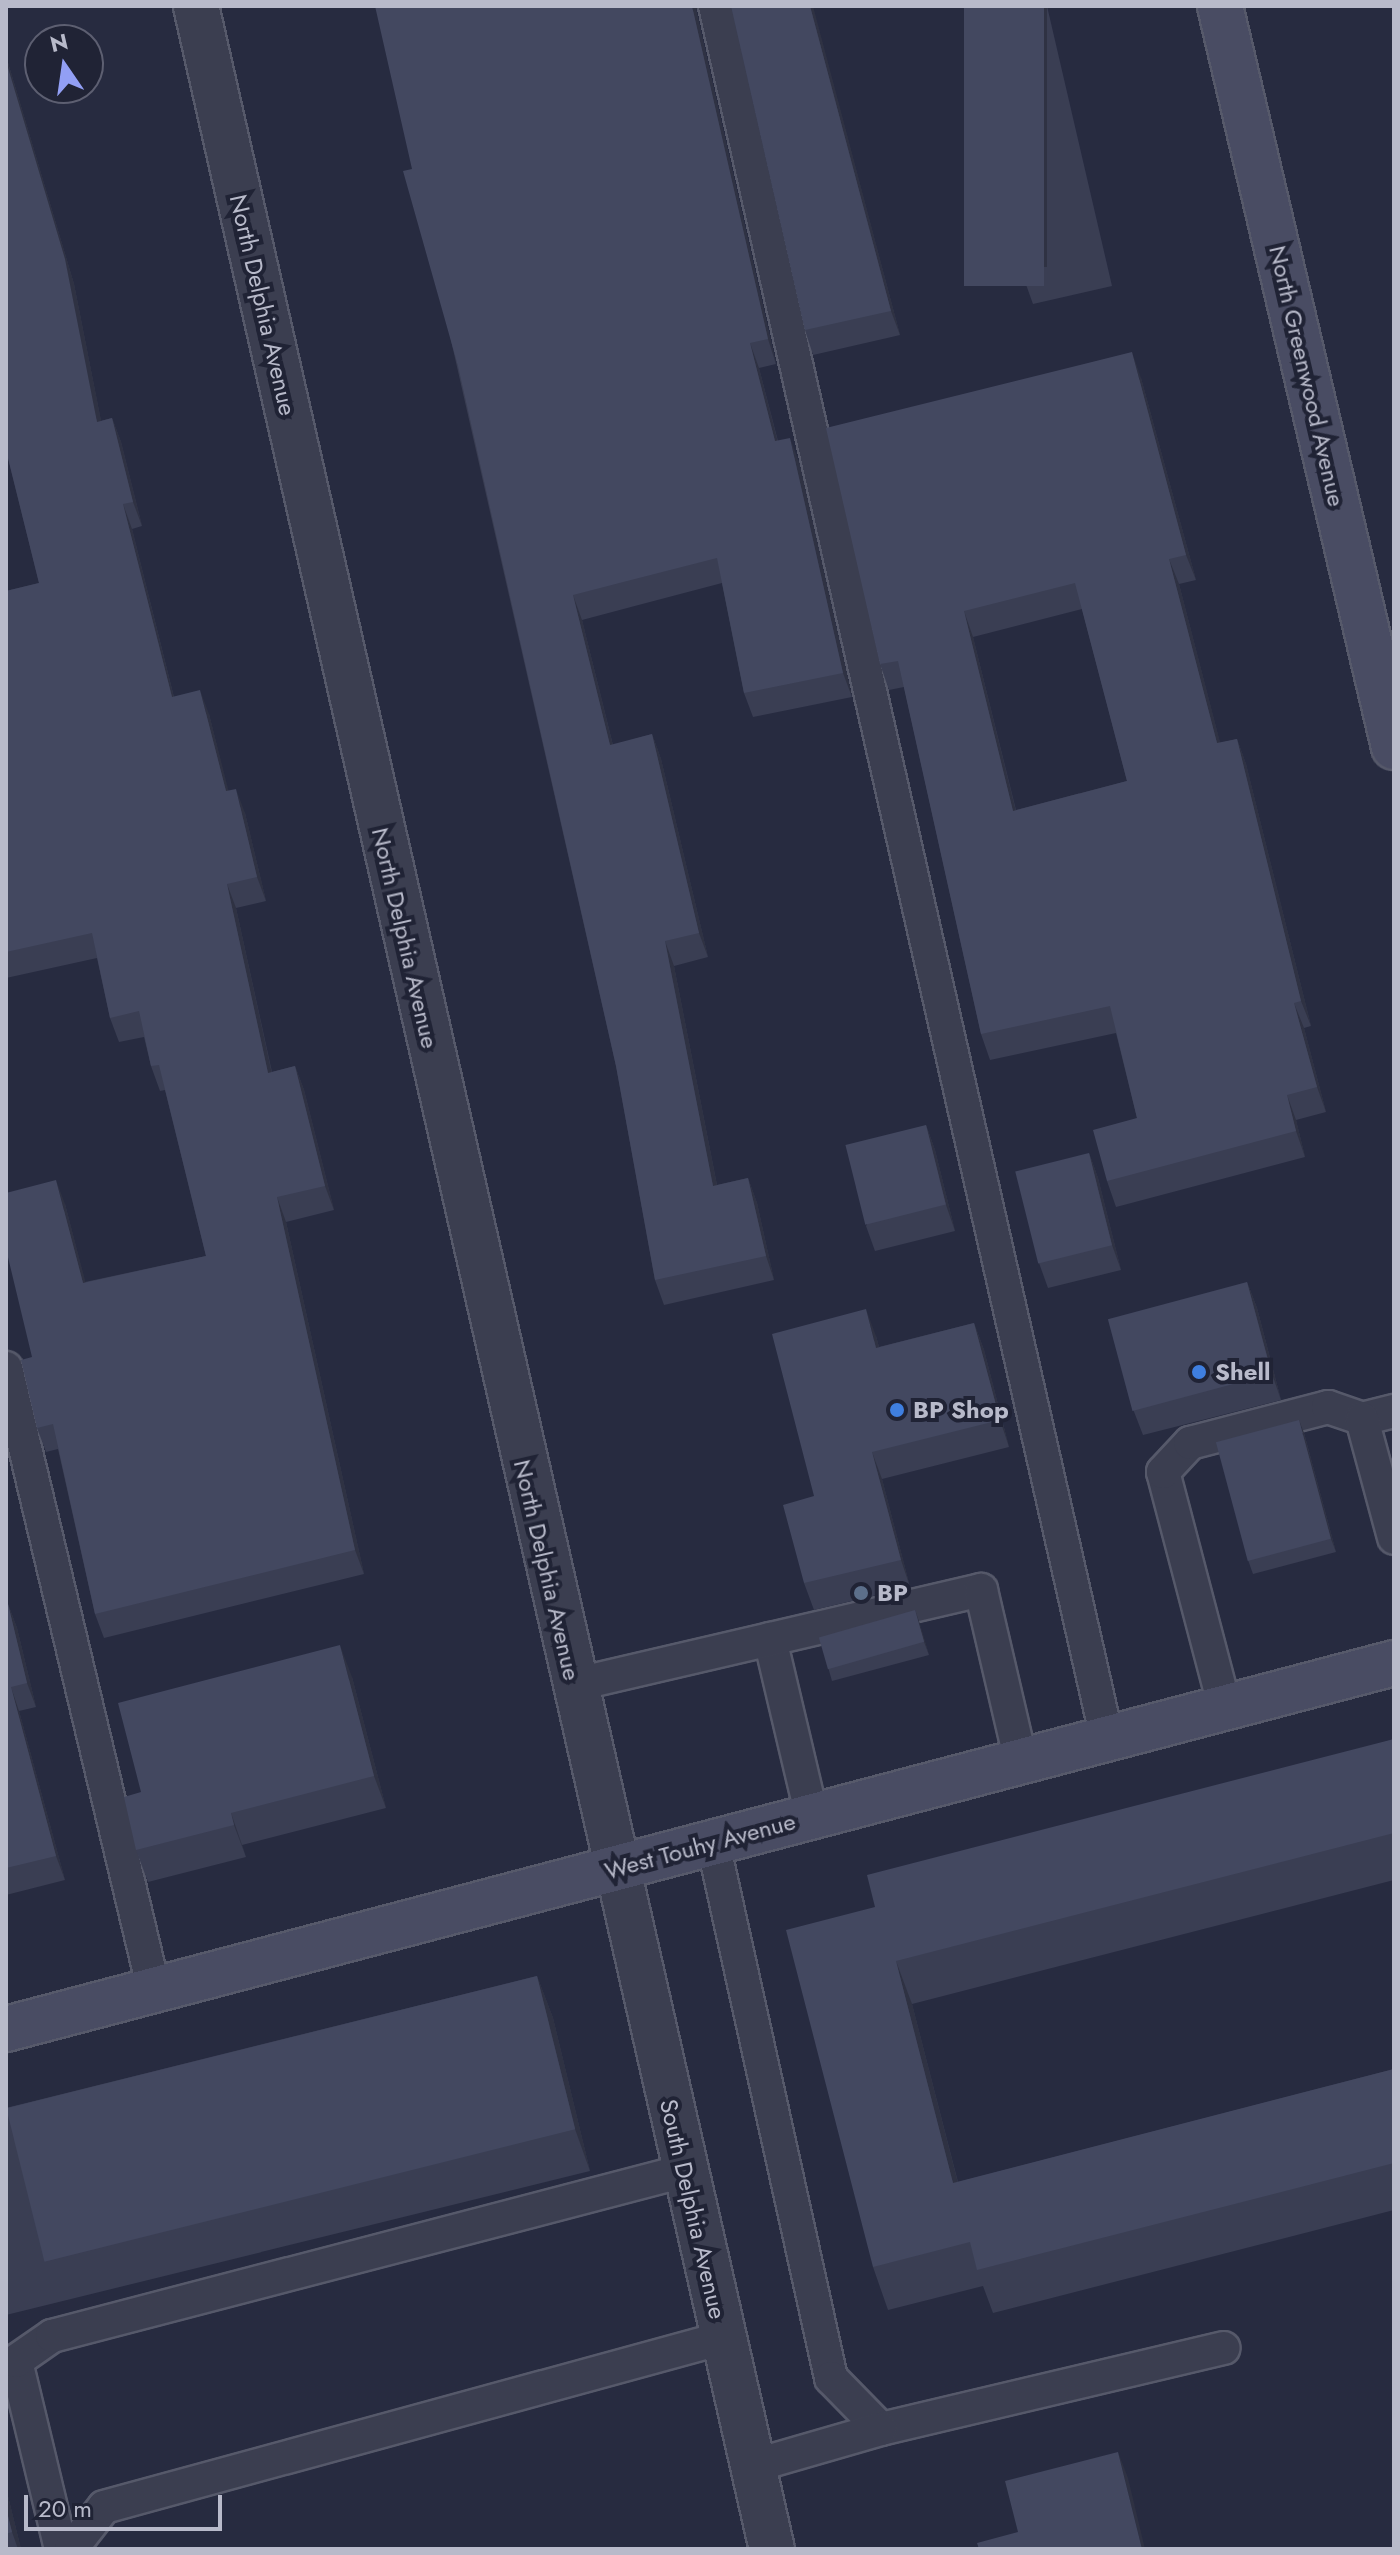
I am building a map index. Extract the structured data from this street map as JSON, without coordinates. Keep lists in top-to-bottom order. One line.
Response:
{"streets":{"main road":["North Greenwood Avenue","West Touhy Avenue"],"street":["North Delphia Avenue","South Delphia Avenue"]},"crossings":[["North Delphia Avenue","West Touhy Avenue"],["North Delphia Avenue","South Delphia Avenue"],["West Touhy Avenue","South Delphia Avenue"]],"places":["Shell","BP Shop","BP"],"scale_bar":"20 m","north":"top"}
